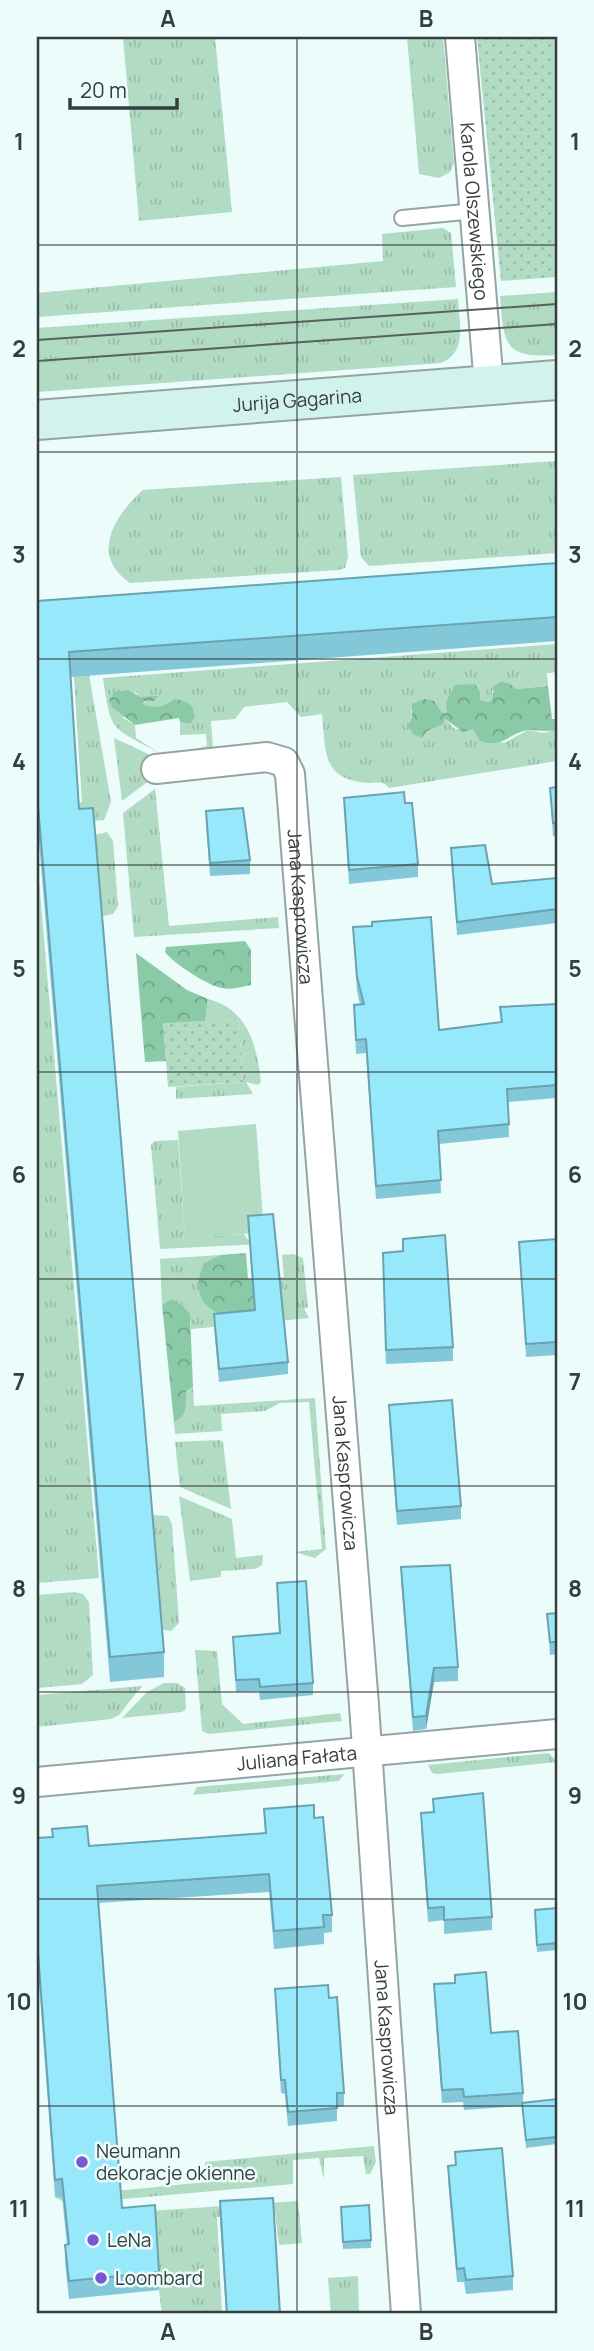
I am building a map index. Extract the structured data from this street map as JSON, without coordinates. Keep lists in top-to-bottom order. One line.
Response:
{"streets":{"street":["Karola Olszewskiego","Jurija Gagarina","Jana Kasprowicza","Juliana Fałata"]},"crossings":[["Karola Olszewskiego","Jurija Gagarina"],["Jana Kasprowicza","Juliana Fałata"]],"places":["Neumann dekoracje okienne","LeNa","Loombard"],"scale_bar":"20 m","grid":{"columns":["A","B"],"rows":["1","2","3","4","5","6","7","8","9","10","11"]}}
